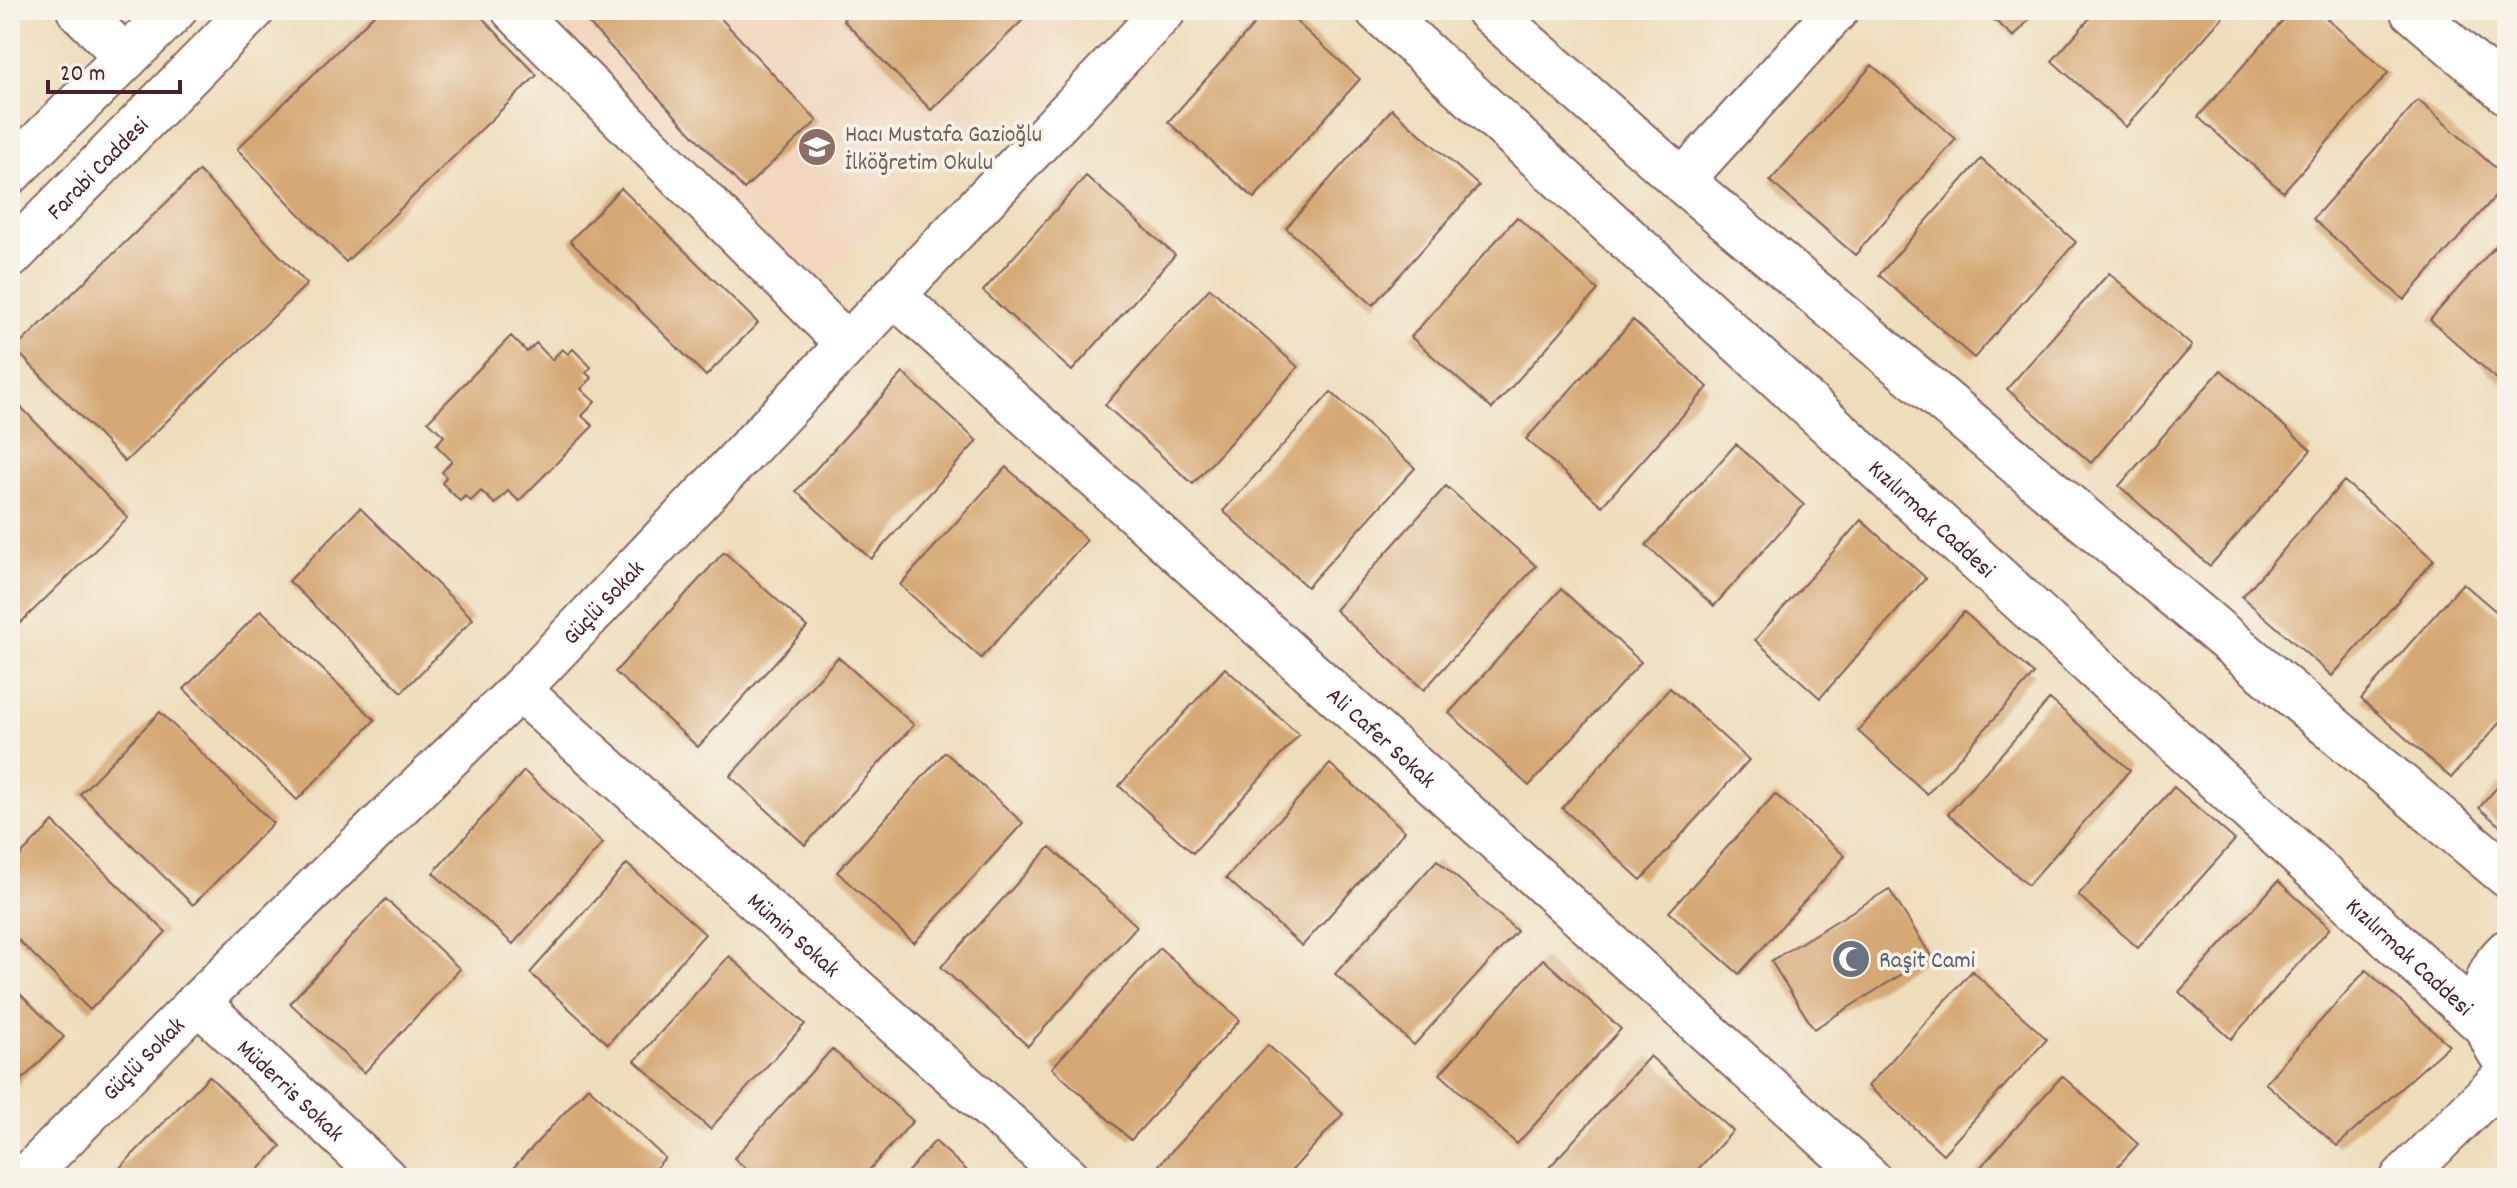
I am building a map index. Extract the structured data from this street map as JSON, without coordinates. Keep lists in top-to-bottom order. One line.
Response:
{"streets":{"main road":["Farabi Caddesi","Kızılırmak Caddesi"],"street":["Güçlü Sokak","Ali Cafer Sokak","Mümin Sokak","Müderris Sokak"]},"crossings":[["Güçlü Sokak","Ali Cafer Sokak"],["Güçlü Sokak","Mümin Sokak"],["Güçlü Sokak","Müderris Sokak"]],"places":{"school or university":["Hacı Mustafa Gazioğlu İlköğretim Okulu"],"mosque":["Raşit Cami"]},"scale_bar":"20 m"}
